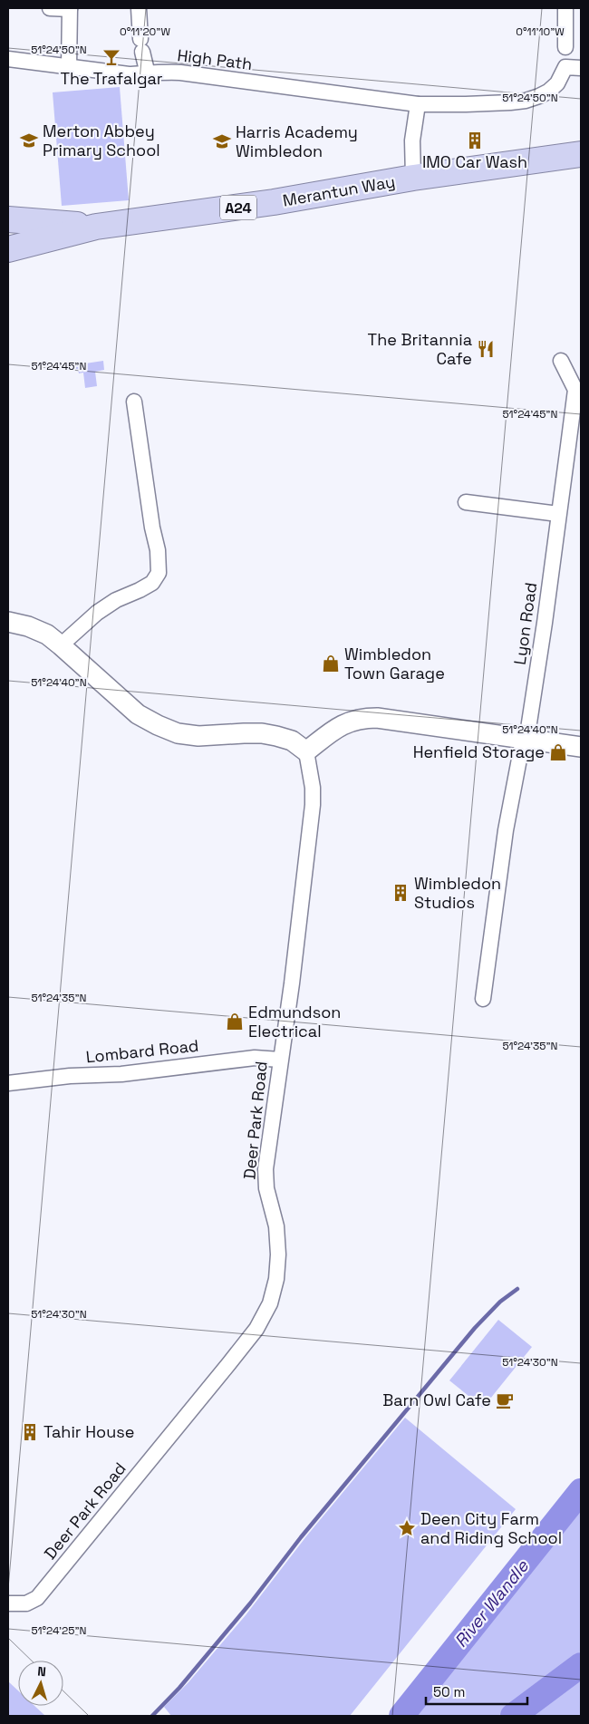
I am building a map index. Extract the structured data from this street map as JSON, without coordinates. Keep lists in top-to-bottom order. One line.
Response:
{"streets":{"highway":["Merantun Way","A24"],"street":["High Path","Lyon Road","Lombard Road","Deer Park Road"]},"crossings":[["Lombard Road","Deer Park Road"]],"water":["River Wandle"],"places":{"bar":["The Trafalgar"],"school or university":["Merton Abbey Primary School","Harris Academy Wimbledon"],"building":["IMO Car Wash","Wimbledon Studios","Tahir House"],"restaurant":["The Britannia Cafe"],"shop":["Wimbledon Town Garage","Henfield Storage","Edmundson Electrical"],"cafe":["Barn Owl Cafe"],"place":["Deen City Farm and Riding School"]},"scale_bar":"50 m","north":"top","coordinates":["0°11'20\"W","0°11'10\"W","51°24'50\"N","51°24'45\"N","51°24'40\"N","51°24'35\"N","51°24'30\"N","51°24'25\"N"]}
